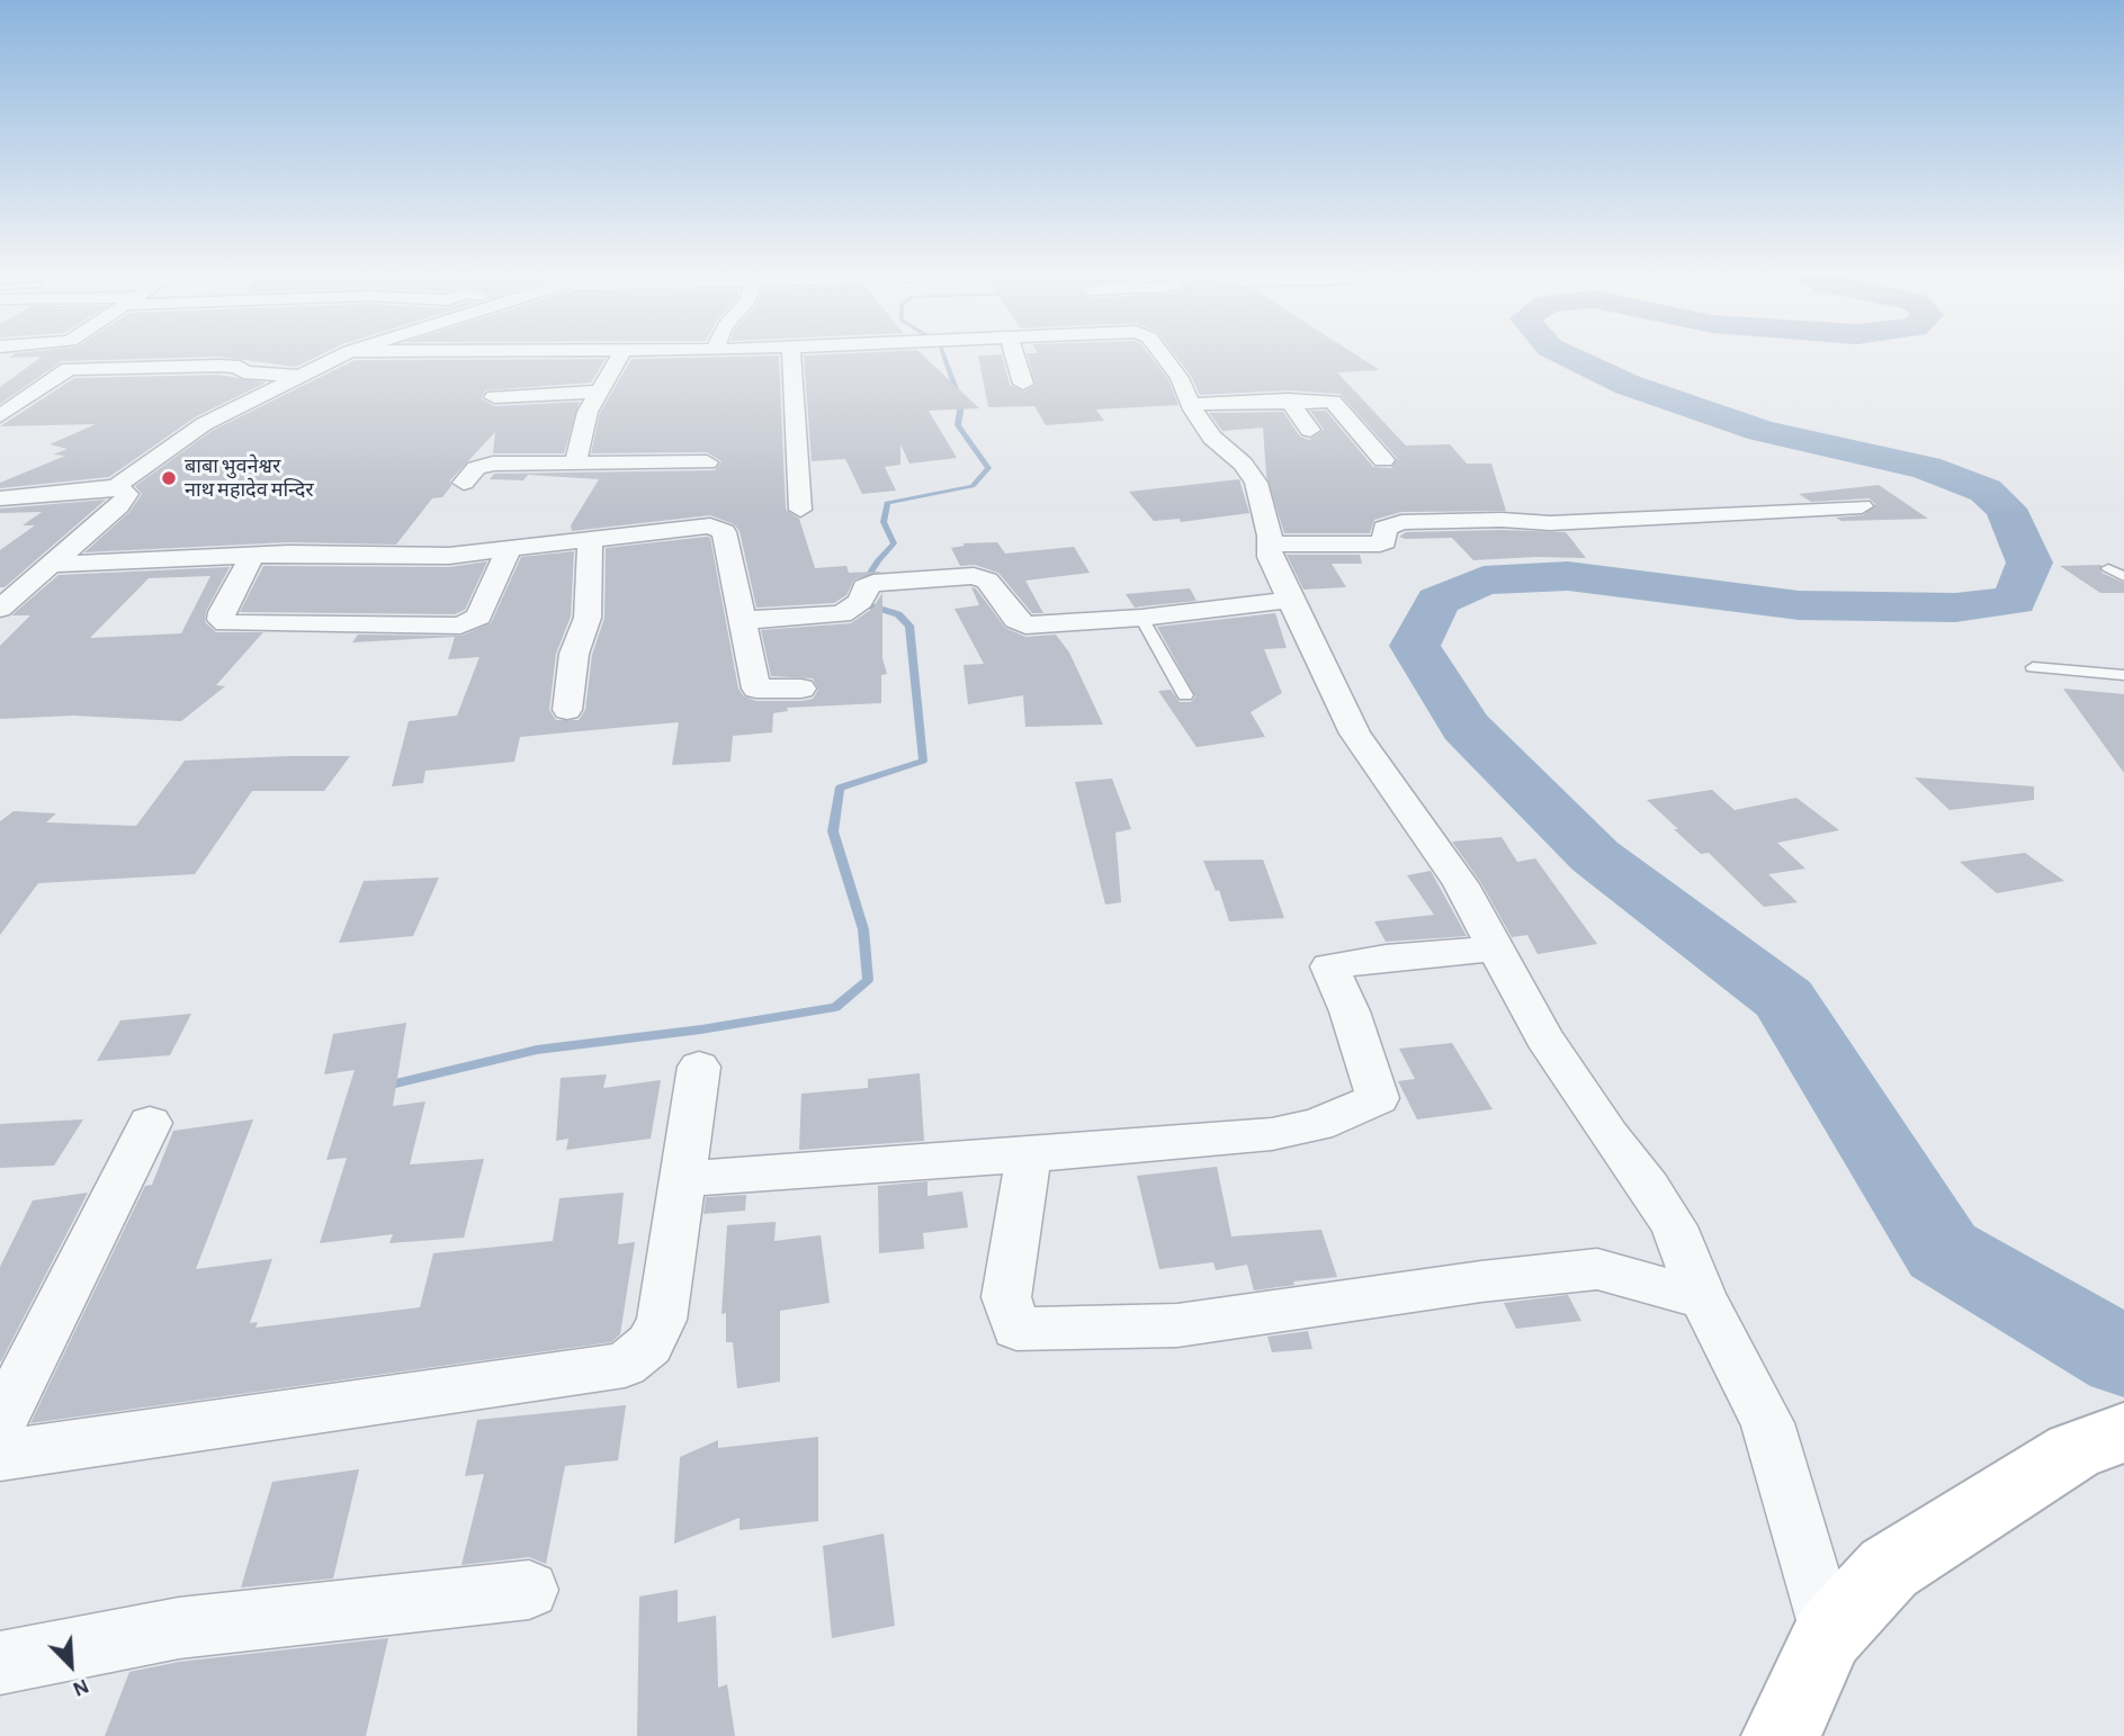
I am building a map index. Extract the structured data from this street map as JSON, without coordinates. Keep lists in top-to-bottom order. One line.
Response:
{"places":["बाबा भुवनेश्वर नाथ महादेव मन्दिर"],"north":"bottom right"}
